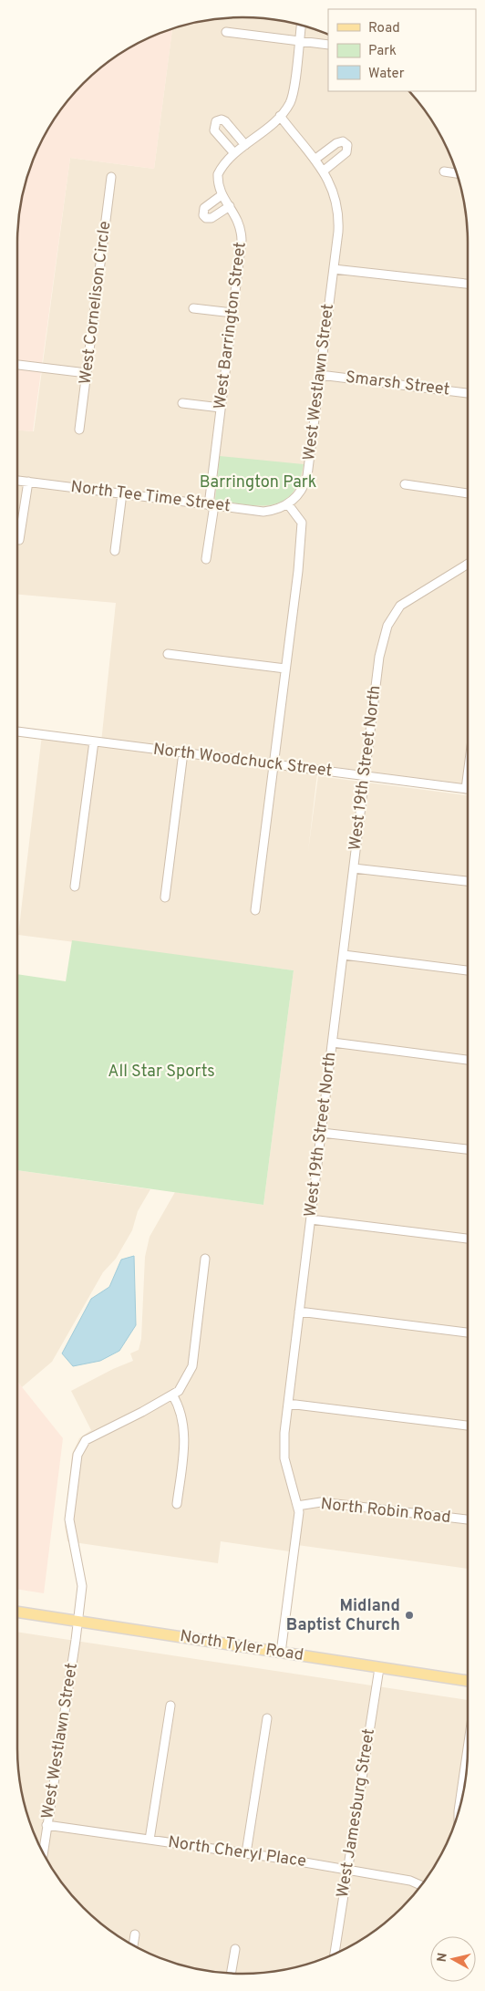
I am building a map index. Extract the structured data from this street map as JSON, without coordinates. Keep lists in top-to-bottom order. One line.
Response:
{"streets":{"main road":["North Tyler Road"],"street":["West Cornelison Circle","West Barrington Street","West Westlawn Street","Smarsh Street","North Tee Time Street","North Woodchuck Street","West 19th Street North","North Robin Road","West Jamesburg Street","North Cheryl Place"]},"crossings":[["West Barrington Street","West Westlawn Street"],["West Barrington Street","North Tee Time Street"],["West Westlawn Street","Smarsh Street"],["West Westlawn Street","North Tee Time Street"],["West Westlawn Street","North Tyler Road"],["West Westlawn Street","North Cheryl Place"],["North Woodchuck Street","West 19th Street North"],["West 19th Street North","North Robin Road"],["West 19th Street North","North Tyler Road"],["North Tyler Road","West Jamesburg Street"],["West Jamesburg Street","North Cheryl Place"]],"parks":["Barrington Park","All Star Sports"],"places":["Midland Baptist Church"],"legend":["Road","Park","Water"],"north":"left"}
